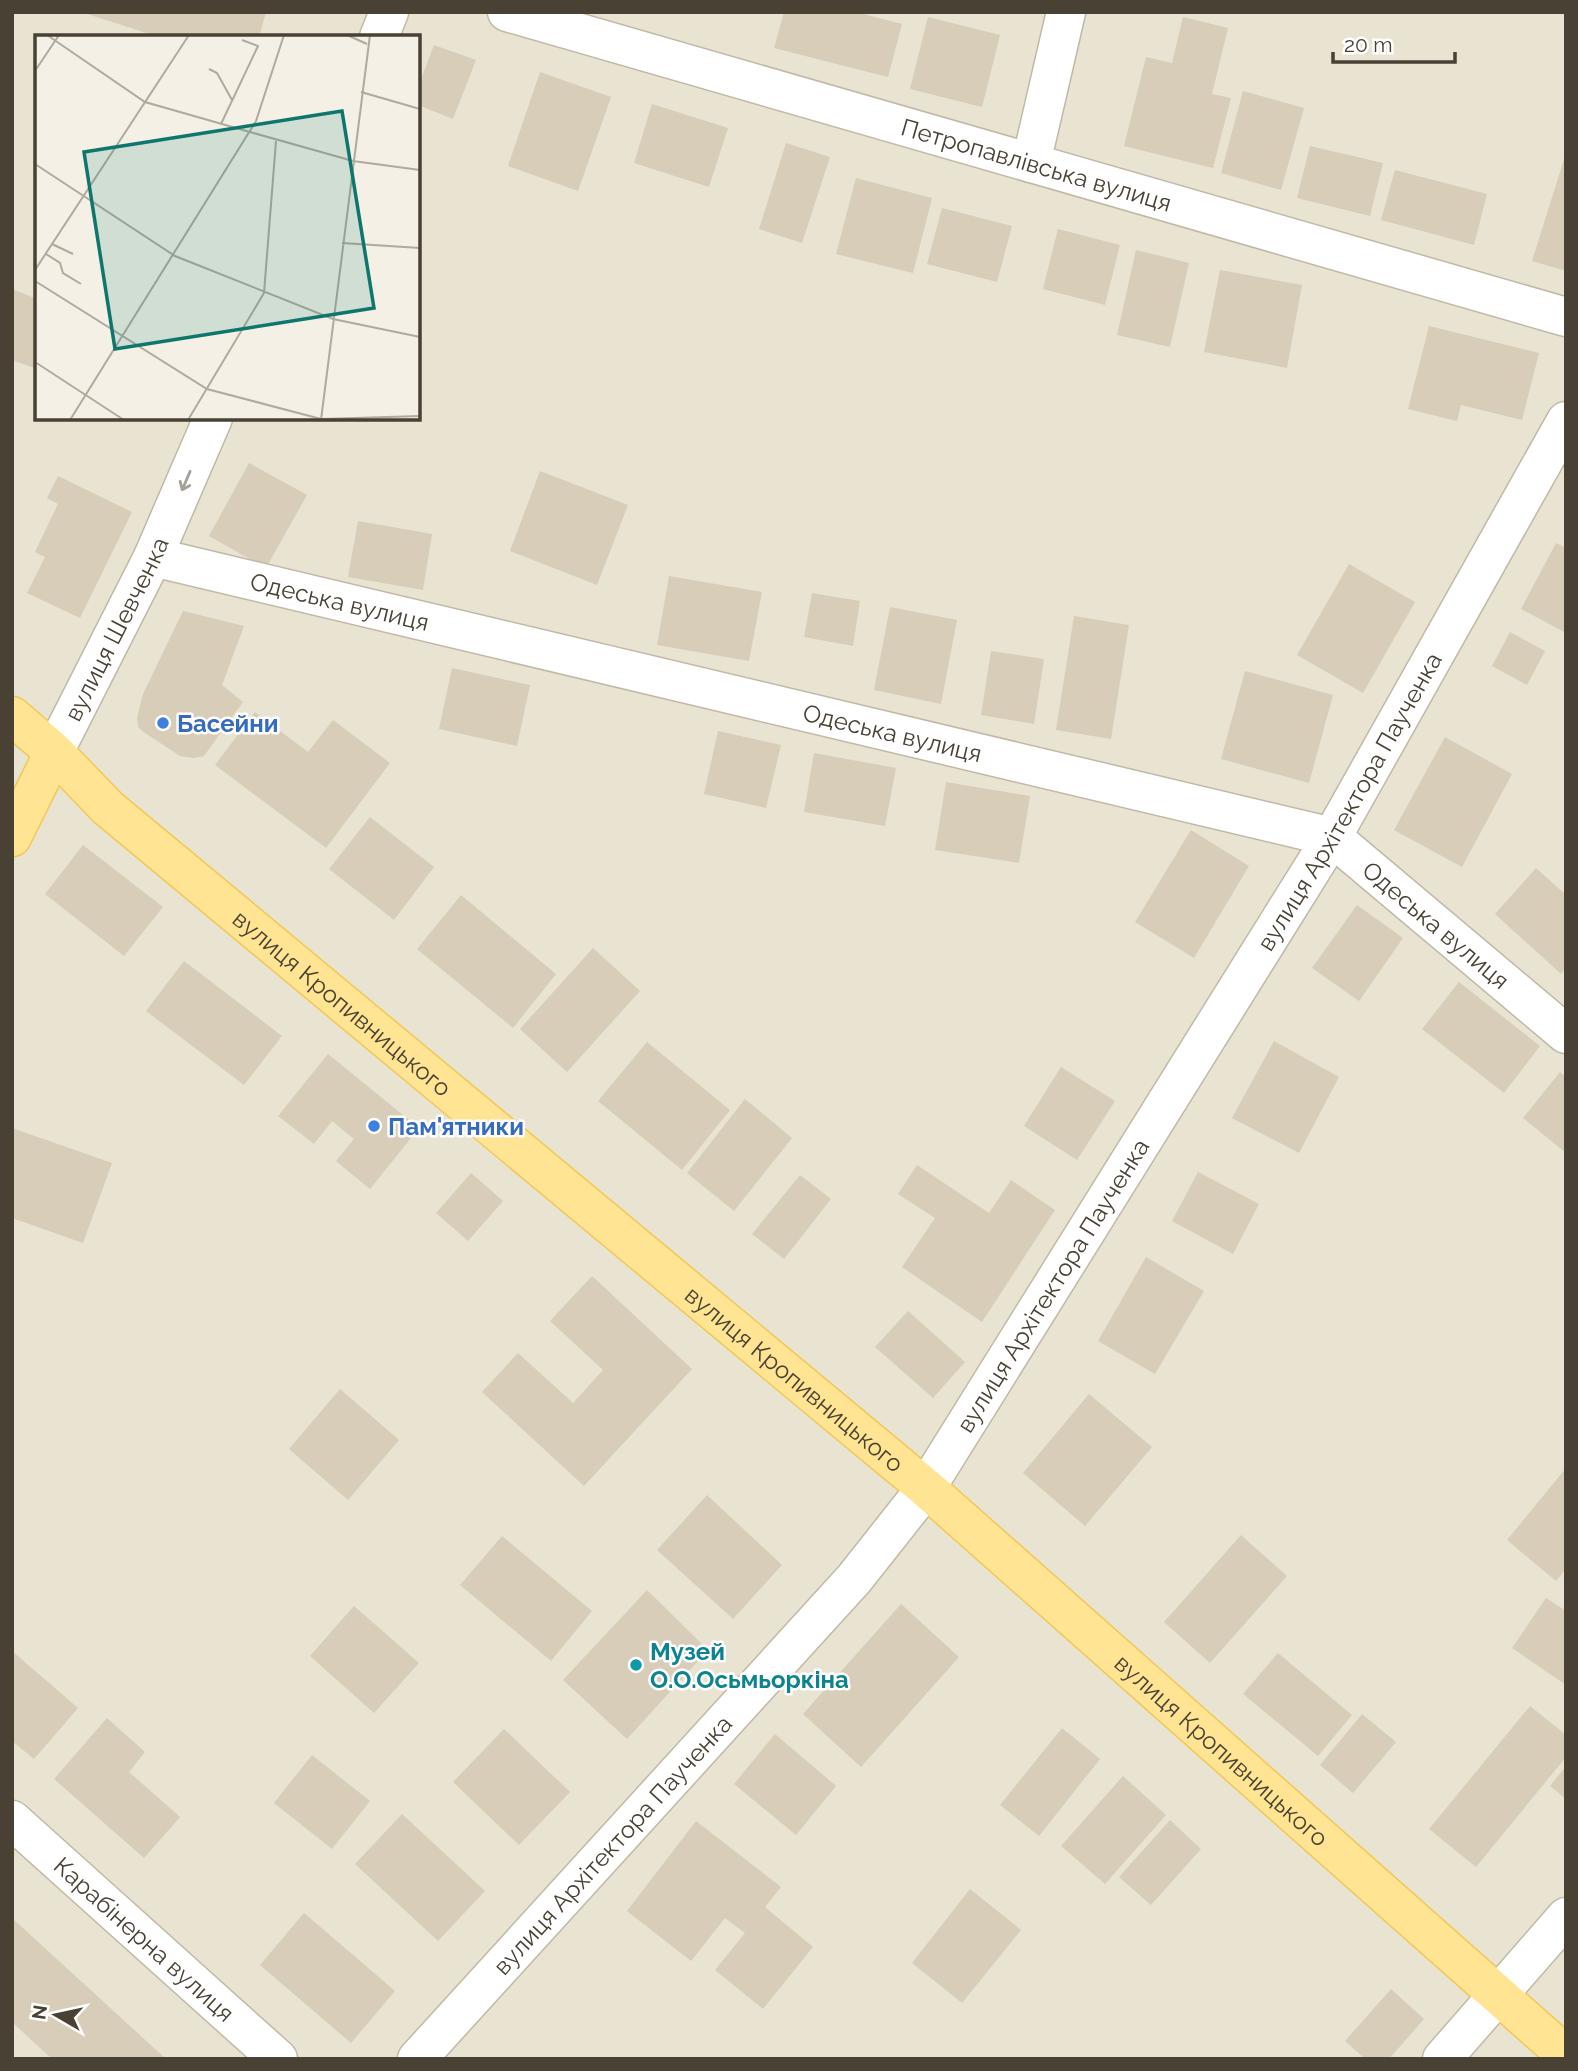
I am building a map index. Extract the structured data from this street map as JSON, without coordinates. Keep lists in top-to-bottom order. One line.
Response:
{"streets":{"main road":["вулиця Шевченка","вулиця Кропивницького"],"street":["Петропавлівська вулиця","Одеська вулиця","вулиця Архітектора Паученка","Карабінерна вулиця"]},"crossings":[["Одеська вулиця","вулиця Шевченка"],["Одеська вулиця","вулиця Архітектора Паученка"],["вулиця Шевченка","вулиця Кропивницького"],["вулиця Архітектора Паученка","вулиця Кропивницького"]],"places":["Басейни","Пам'ятники","Музей О.О.Осьмьоркіна"],"scale_bar":"20 m","north":"left"}
